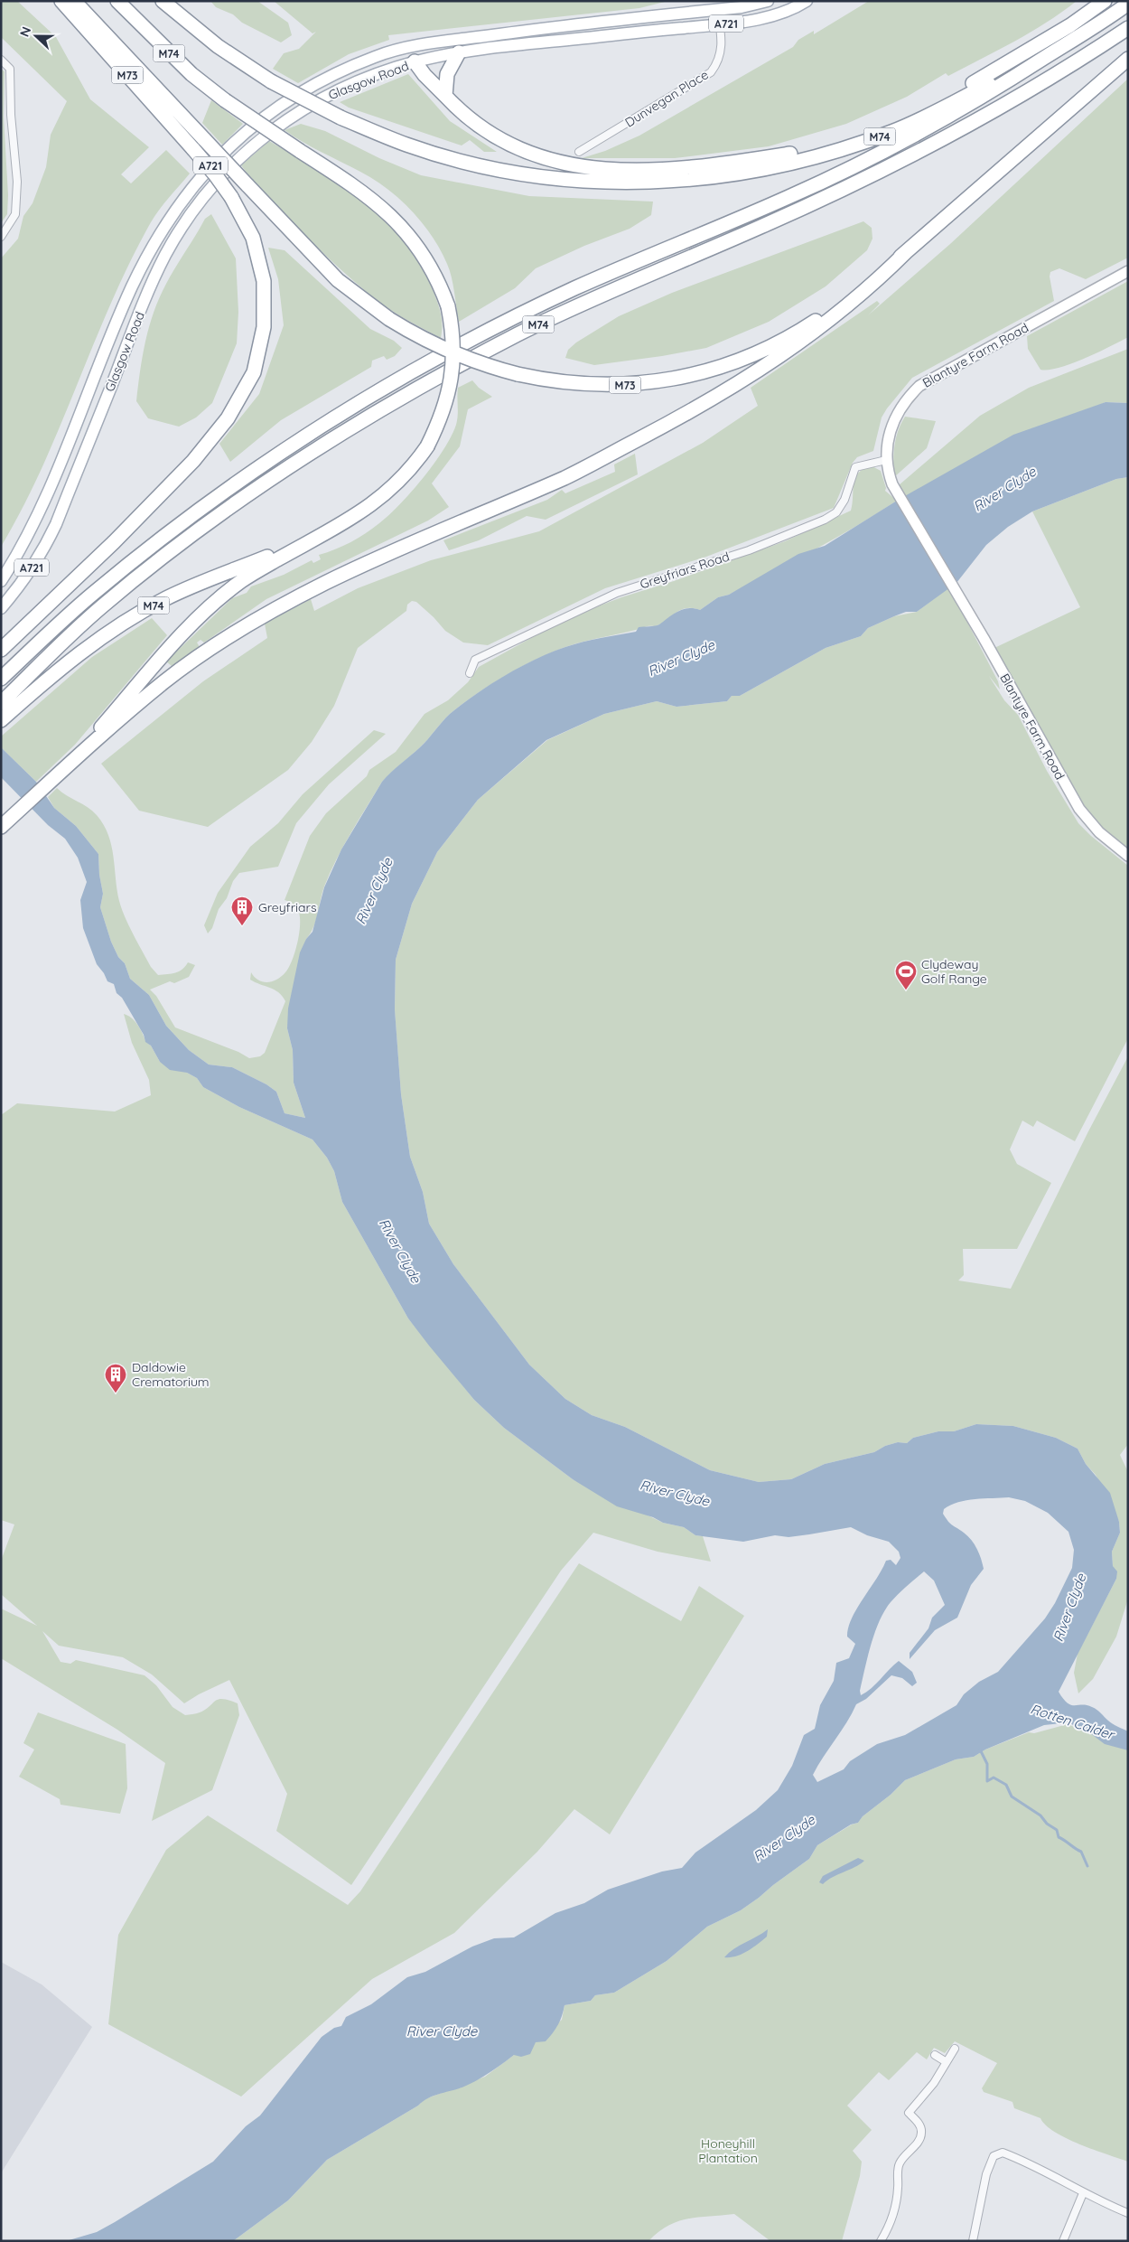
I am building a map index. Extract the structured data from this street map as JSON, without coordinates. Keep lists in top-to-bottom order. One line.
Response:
{"streets":{"highway":["M74","M73"],"main road":["A721","Glasgow Road","Blantyre Farm Road"],"street":["Dunvegan Place","Greyfriars Road"]},"crossings":[["M74","M73"],["Glasgow Road","Dunvegan Place"],["Blantyre Farm Road","Greyfriars Road"]],"water":["River Clyde","Rotten Calder"],"parks":["Honeyhill Plantation"],"places":{"building":["Greyfriars","Daldowie Crematorium"],"sports":["Clydeway Golf Range"]},"north":"left"}
